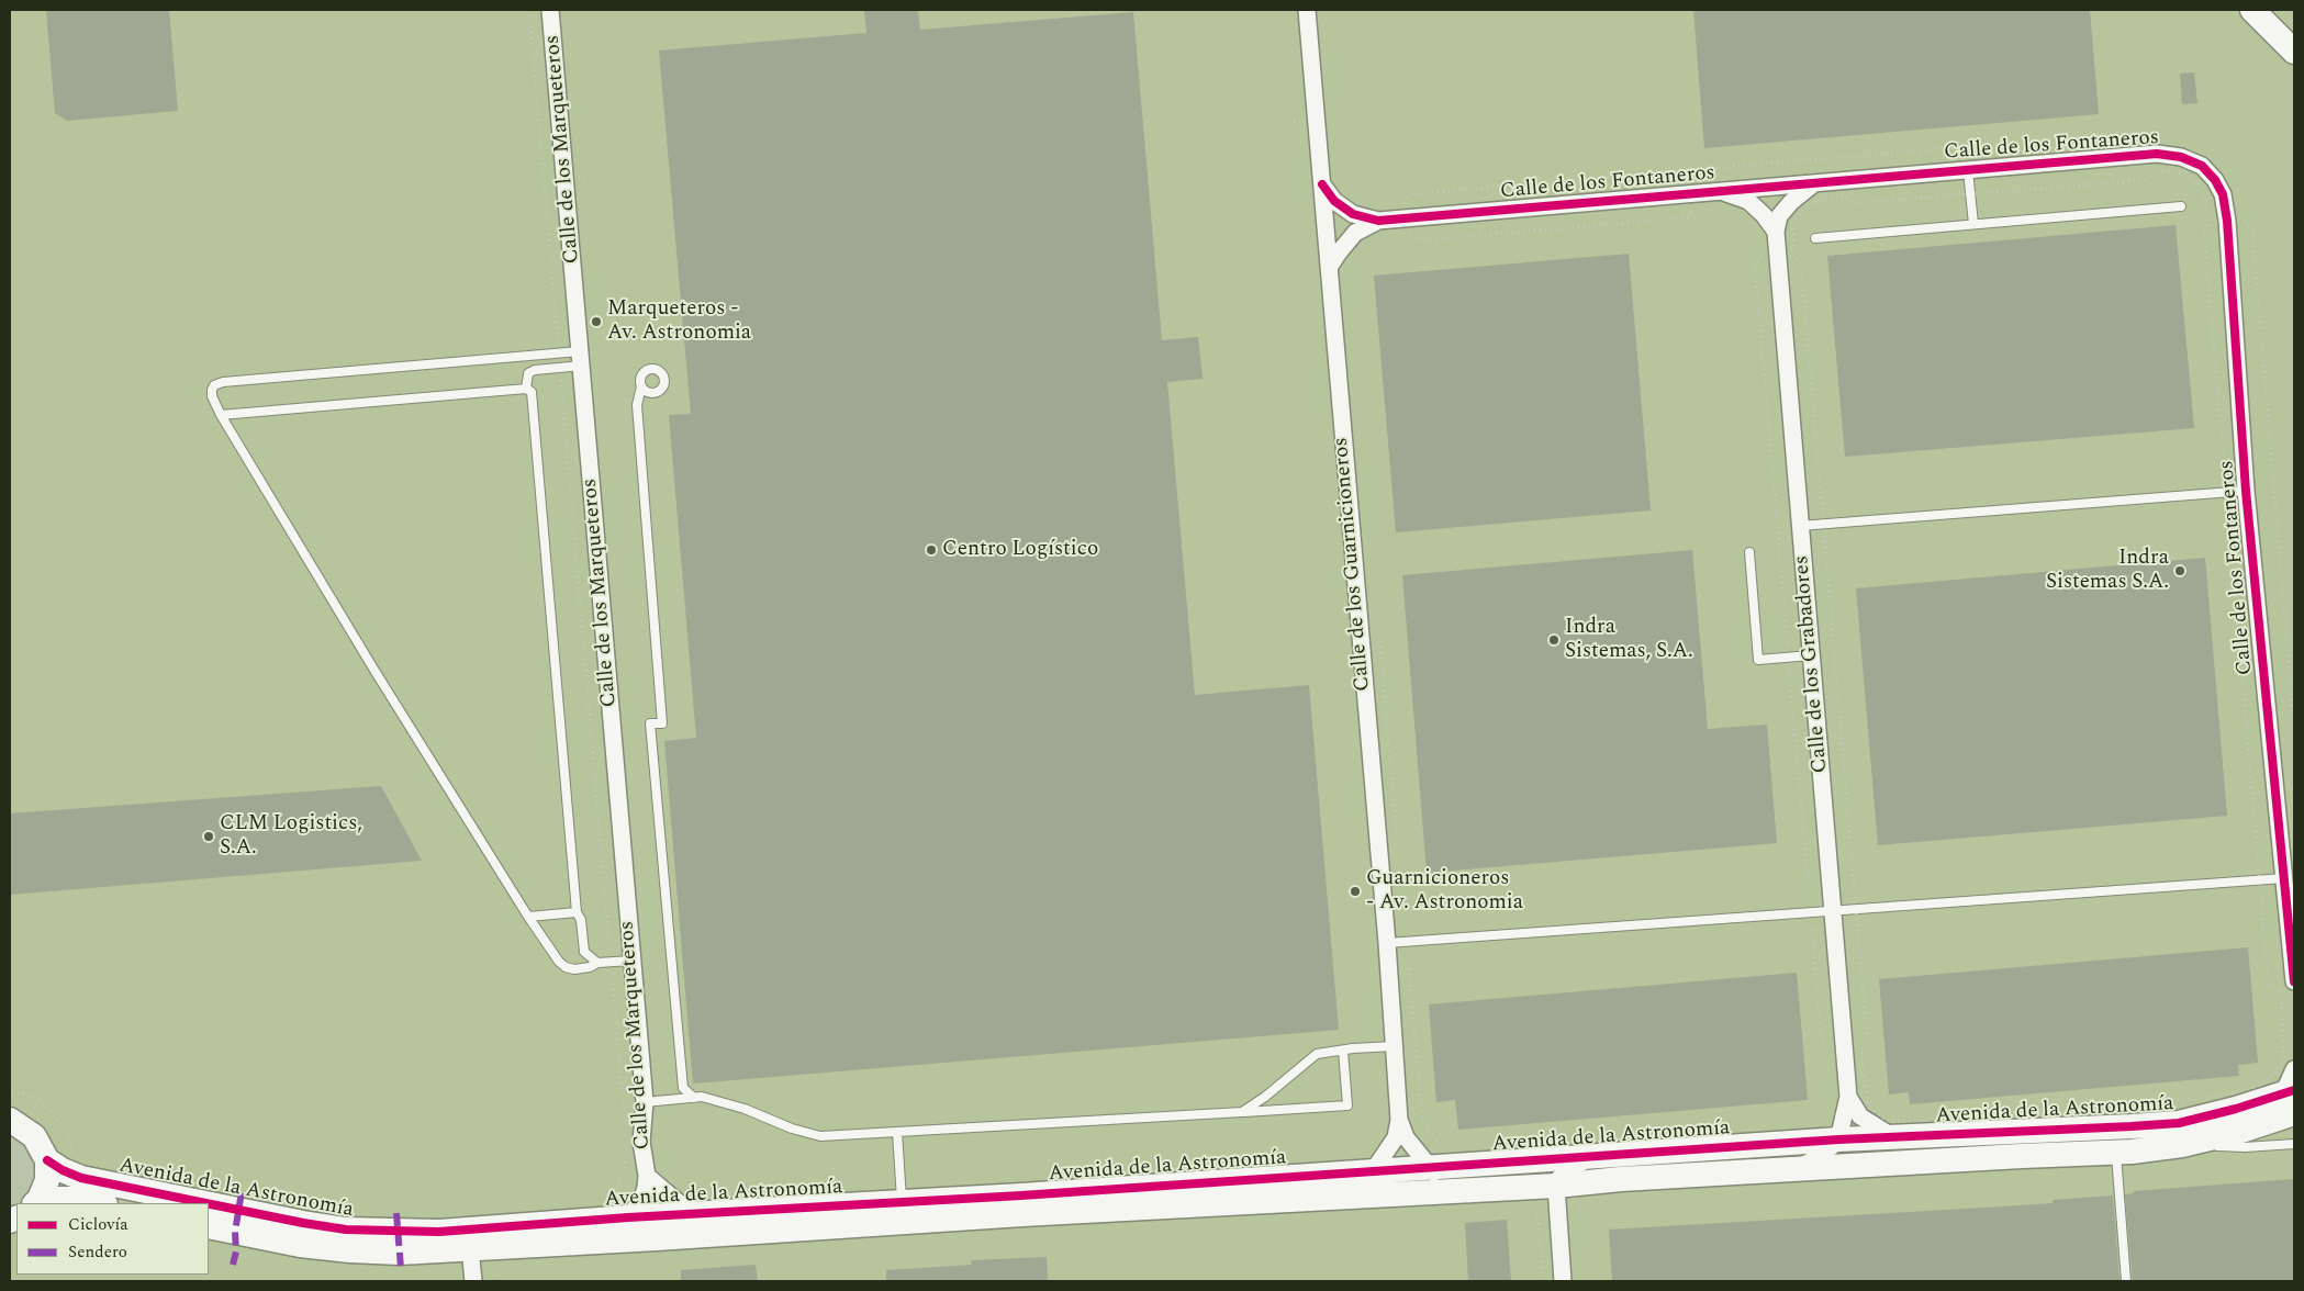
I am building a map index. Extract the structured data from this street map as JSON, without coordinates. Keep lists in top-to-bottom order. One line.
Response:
{"streets":{"street":["Calle de los Fontaneros","Calle de los Marqueteros","Calle de los Guarnicioneros","Calle de los Grabadores","Avenida de la Astronomía"]},"crossings":[["Calle de los Fontaneros","Calle de los Guarnicioneros"],["Calle de los Fontaneros","Calle de los Grabadores"],["Calle de los Marqueteros","Avenida de la Astronomía"],["Calle de los Guarnicioneros","Avenida de la Astronomía"],["Calle de los Grabadores","Avenida de la Astronomía"]],"places":["Marqueteros - Av. Astronomia","Centro Logístico","Indra Sistemas S.A.","Indra Sistemas, S.A.","CLM Logistics, S.A.","Guarnicioneros - Av. Astronomia"],"legend":["Ciclovía","Sendero"]}
